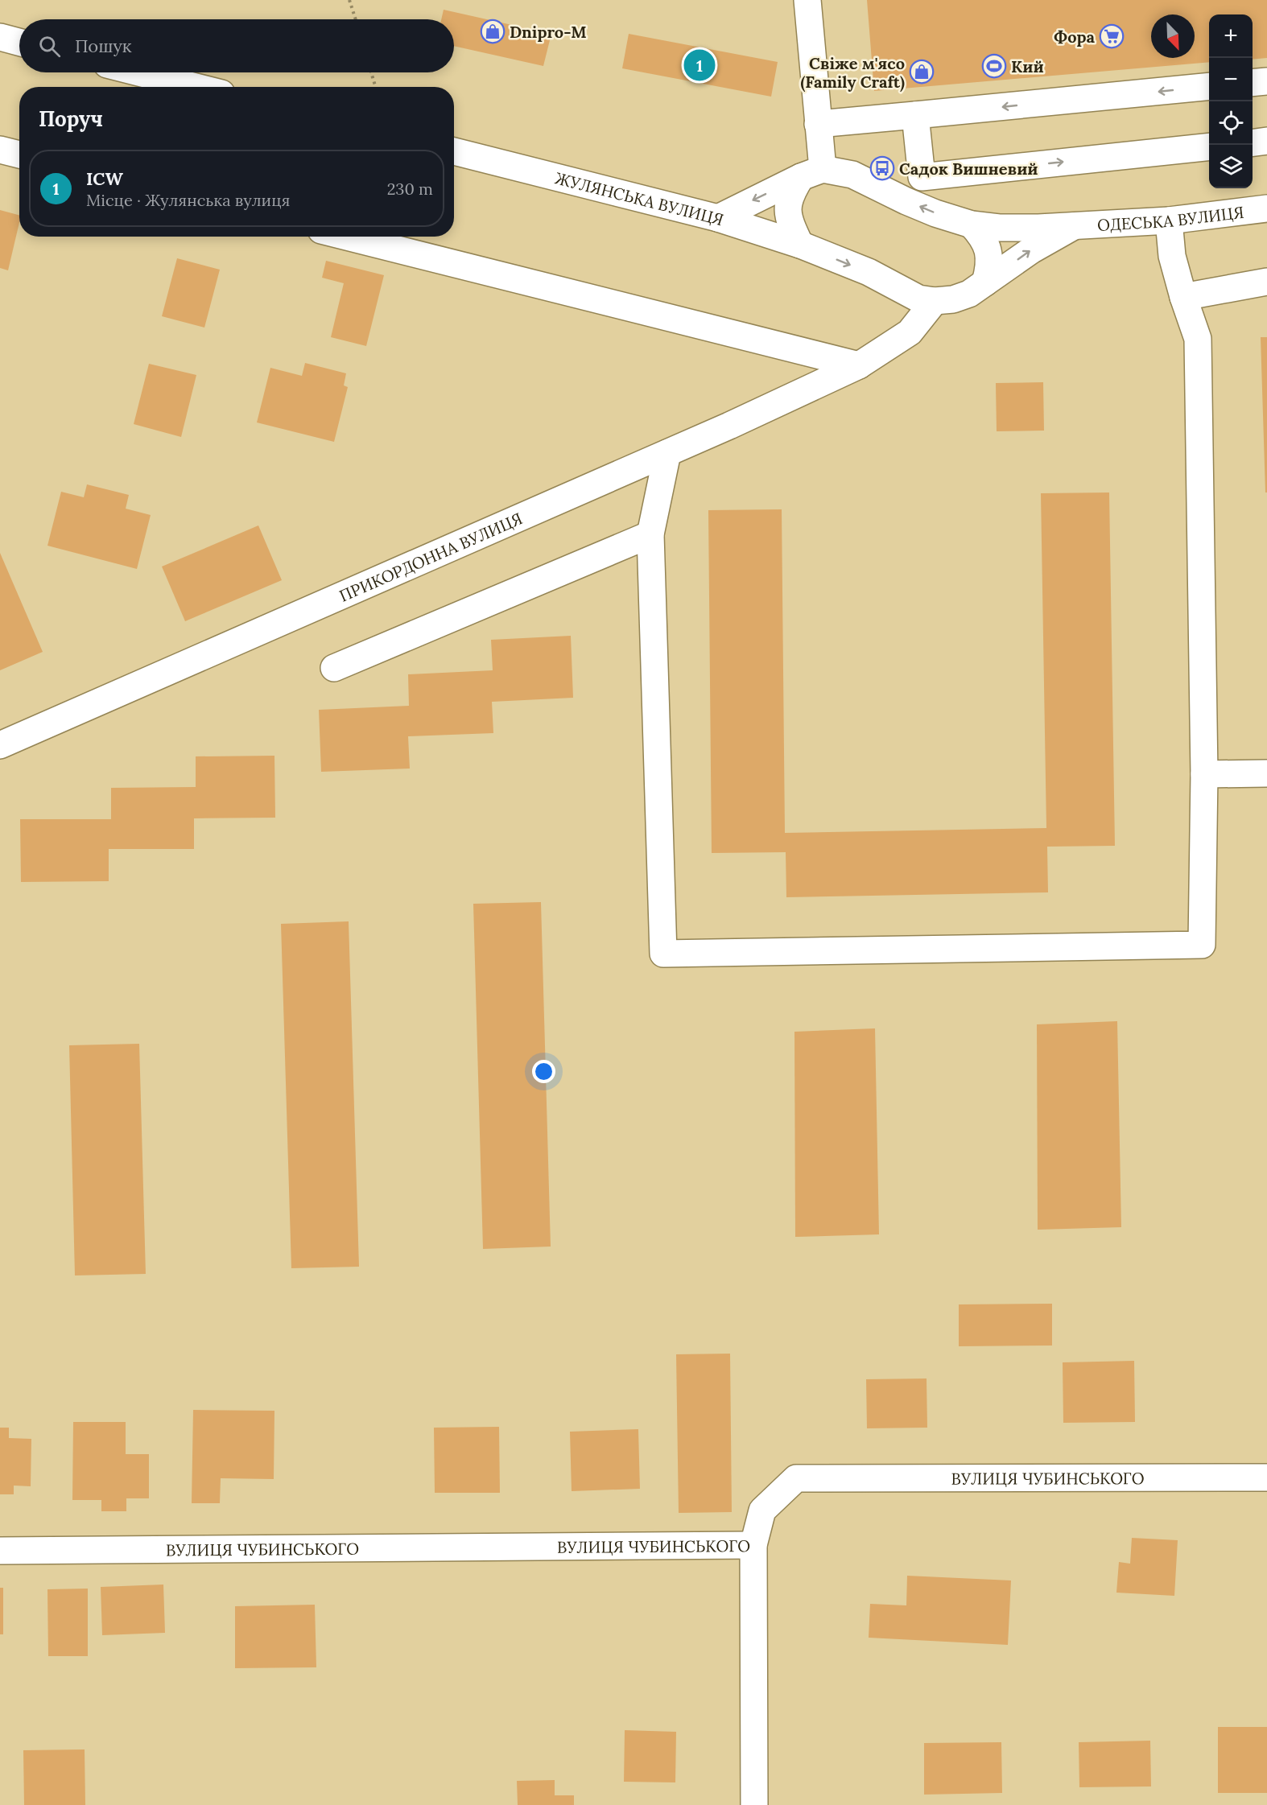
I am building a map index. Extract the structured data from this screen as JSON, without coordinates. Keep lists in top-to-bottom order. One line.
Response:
{"streets":{"street":["ЖУЛЯНСЬКА ВУЛИЦЯ","ОДЕСЬКА ВУЛИЦЯ","ПРИКОРДОННА ВУЛИЦЯ","ВУЛИЦЯ ЧУБИНСЬКОГО"]},"places":{"shop":["Dnipro-M","Свіже м'ясо (Family Craft)"],"supermarket":["Фора"],"sports":["Кий"],"bus stop":["Садок Вишневий"]},"north":"bottom right","page":{"map_buttons":["+","−"],"search":"Пошук","pins":"1","heading":"Поруч","list":[{"mark":"1","name":"ICW","note":"Місце · Жулянська вулиця","value":"230 m"}]}}
